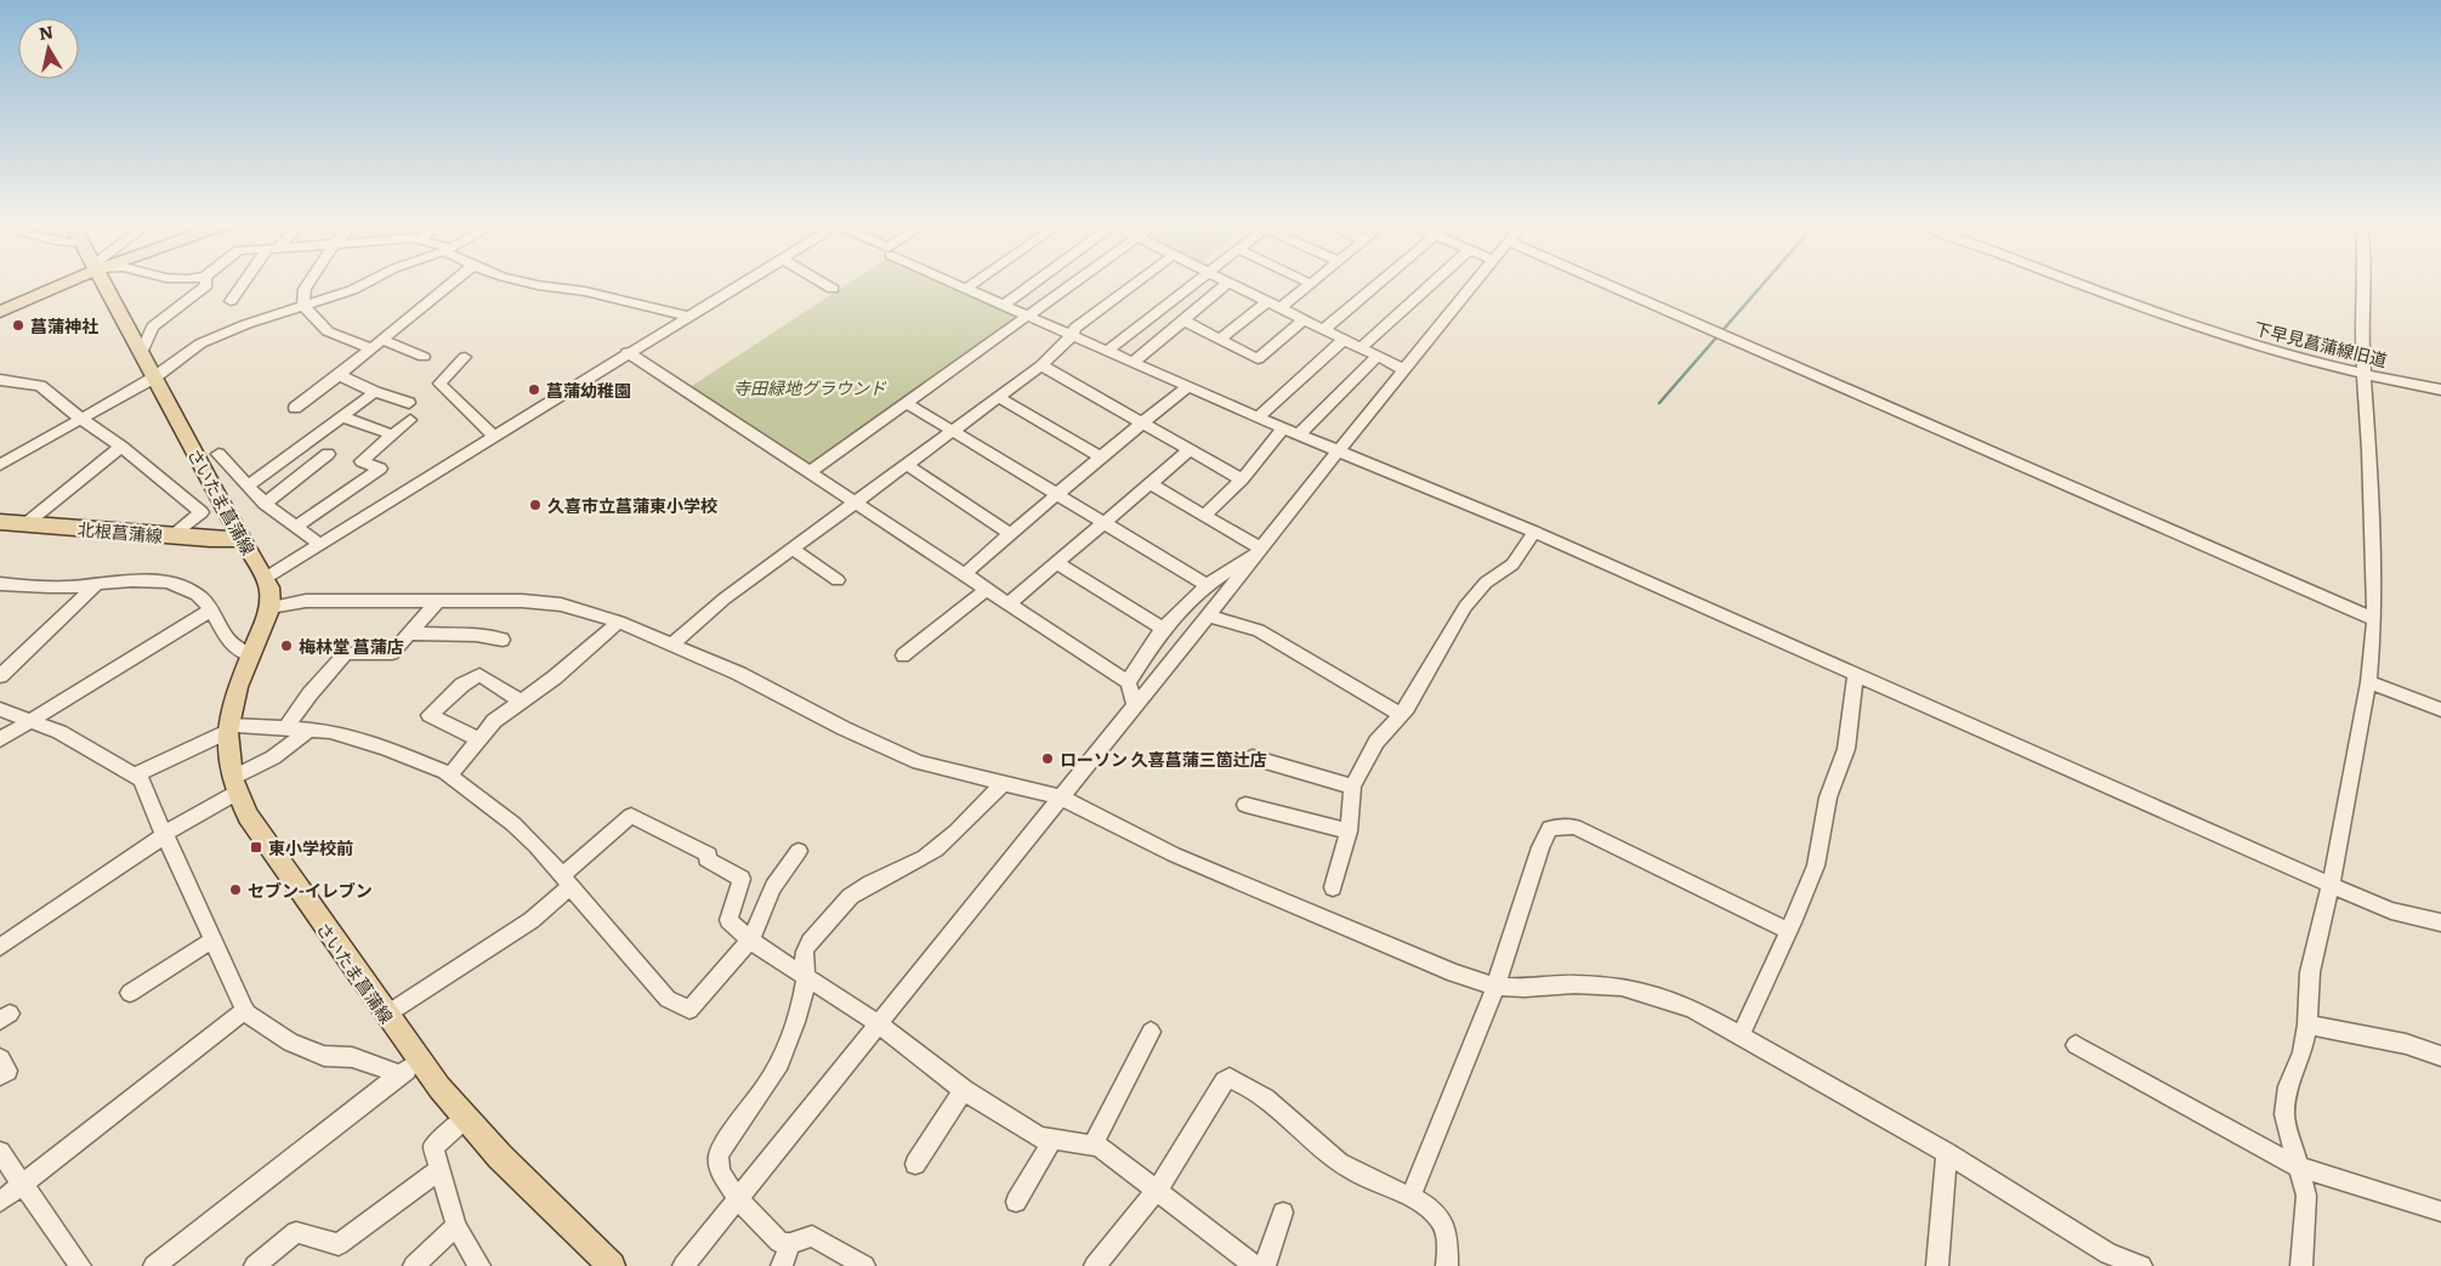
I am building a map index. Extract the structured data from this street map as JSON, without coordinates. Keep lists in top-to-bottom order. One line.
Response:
{"streets":{"main road":["さいたま菖蒲線","北根菖蒲線"],"street":["下早見菖蒲線旧道"]},"crossings":[["さいたま菖蒲線","北根菖蒲線"]],"parks":["寺田緑地グラウンド"],"places":{"other":["菖蒲神社","菖蒲幼稚園","久喜市立菖蒲東小学校","梅林堂 菖蒲店","ローソン 久喜菖蒲三箇辻店","セブン-イレブン"],"transit":["東小学校前"]},"north":"top"}
